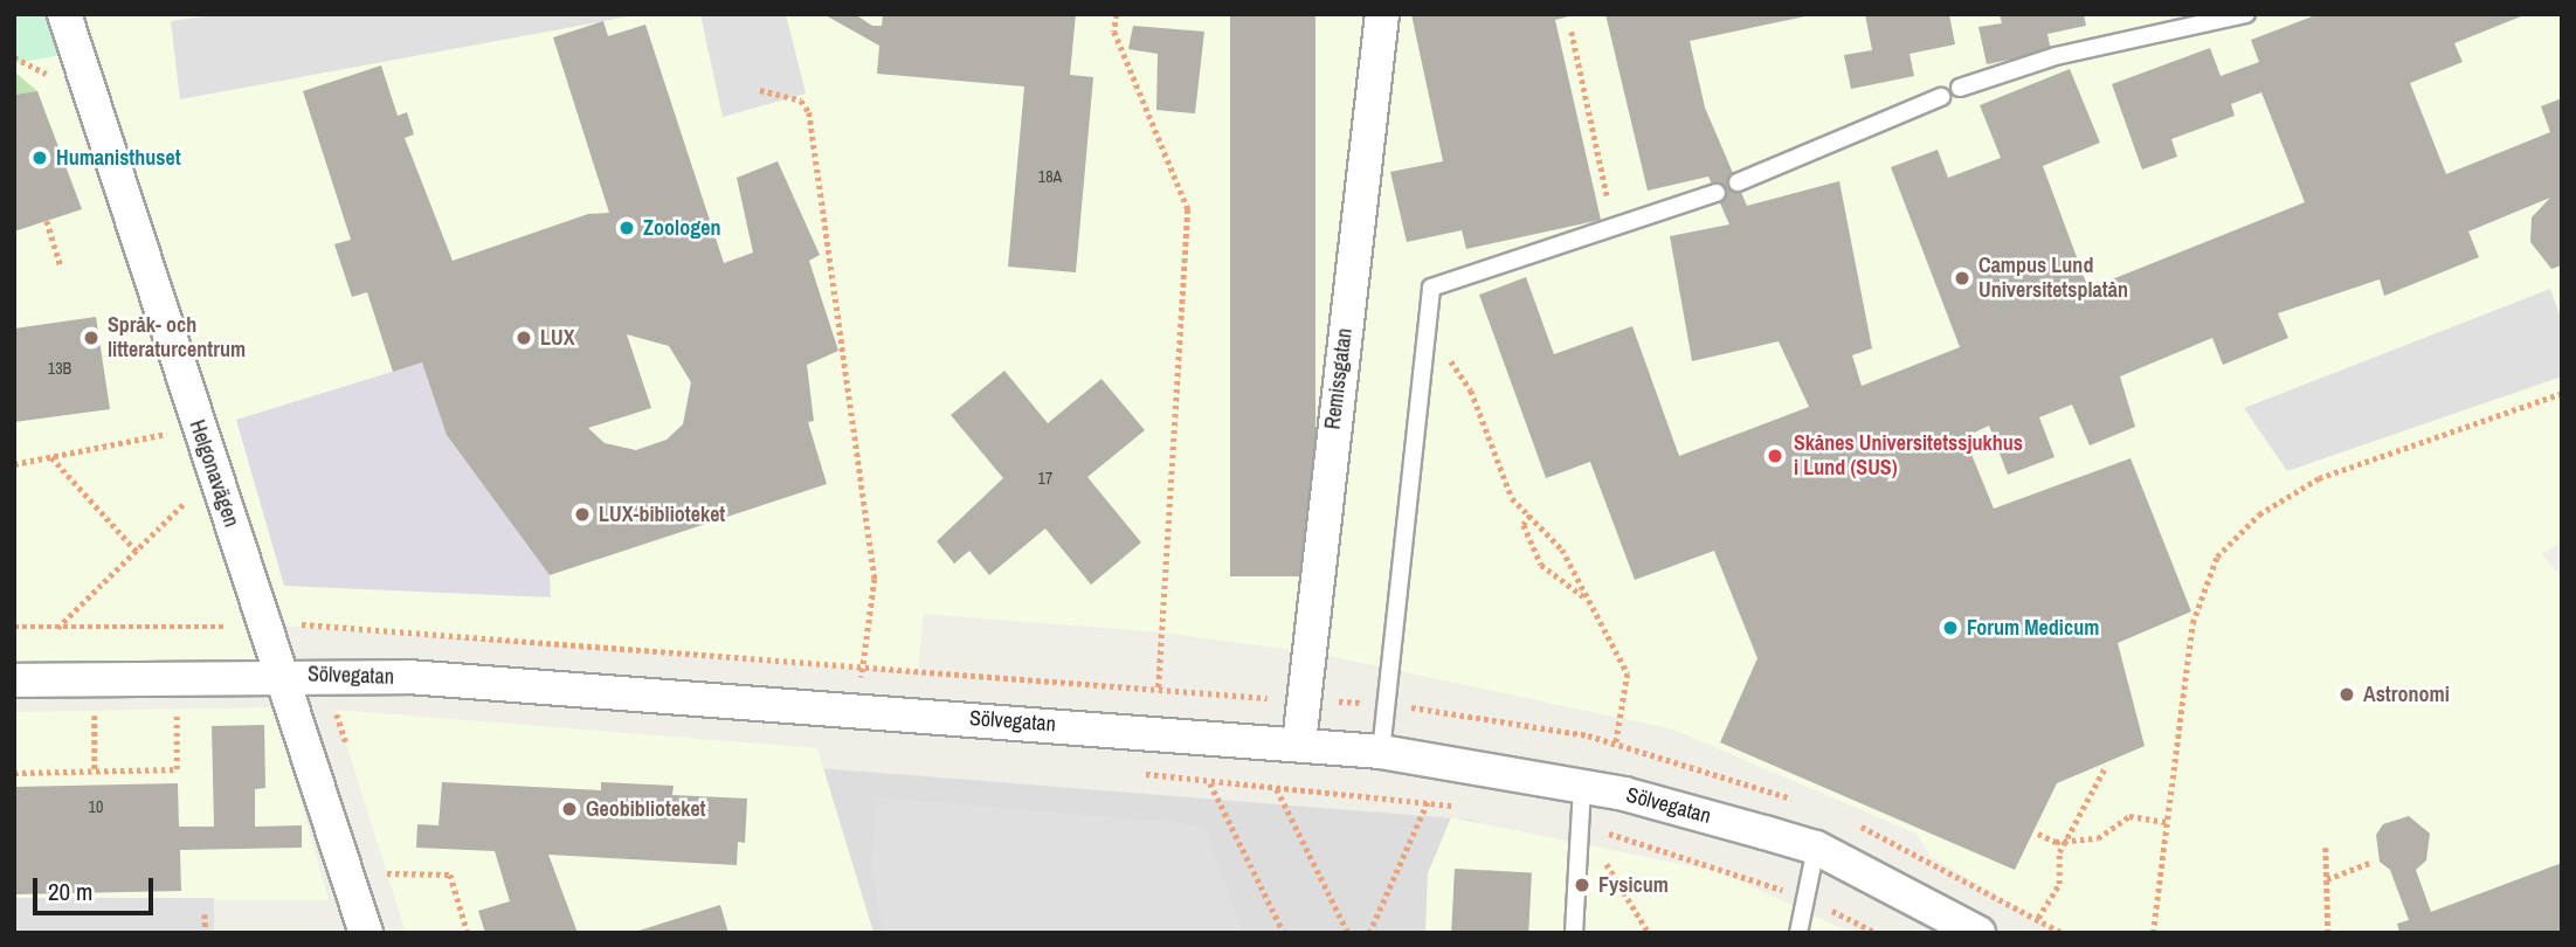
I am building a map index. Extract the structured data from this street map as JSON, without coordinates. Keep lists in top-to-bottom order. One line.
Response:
{"streets":{"street":["Remissgatan","Helgonavägen","Sölvegatan"]},"crossings":[["Remissgatan","Sölvegatan"],["Helgonavägen","Sölvegatan"]],"places":["Humanisthuset","Zoologen","Campus Lund Universitetsplatån","Språk- och litteraturcentrum","LUX","Skånes Universitetssjukhus i Lund (SUS)","LUX-biblioteket","Forum Medicum","Astronomi","Geobiblioteket","Fysicum"],"house_numbers":["18A","13B","17","10"],"scale_bar":"20 m"}
